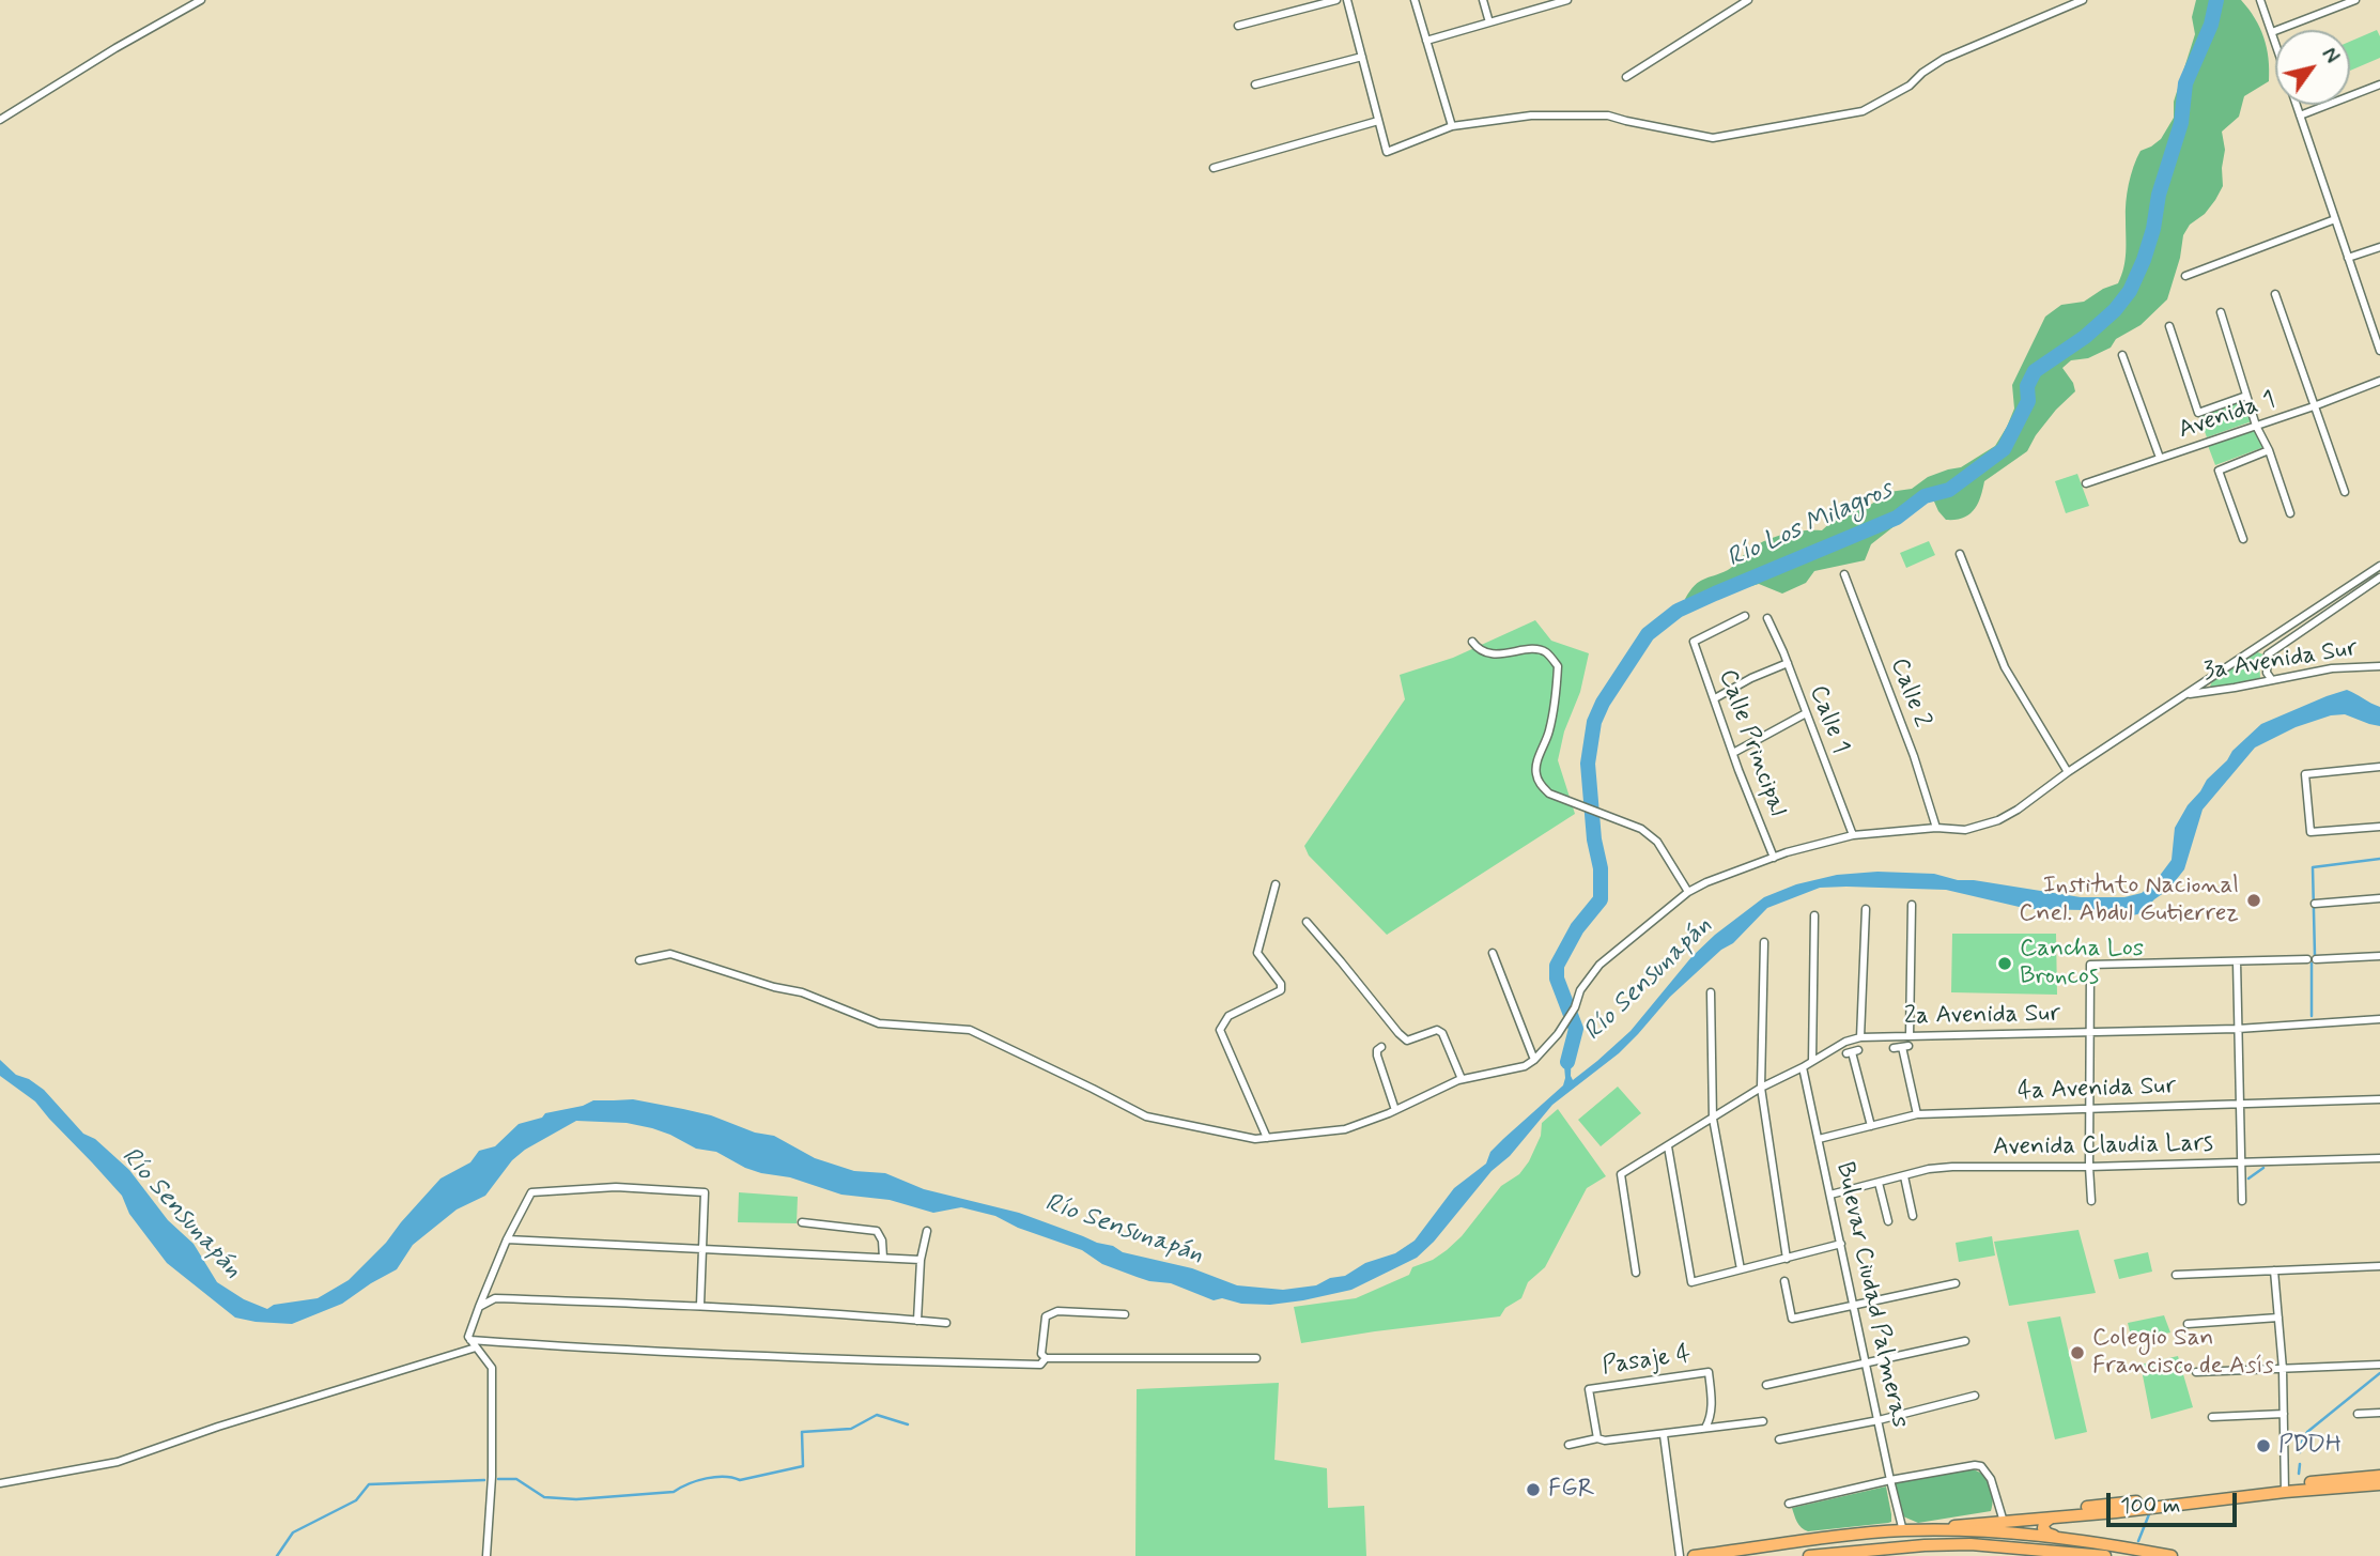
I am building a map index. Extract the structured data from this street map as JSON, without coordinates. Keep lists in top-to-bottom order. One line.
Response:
{"streets":{"street":["Avenida 1","3a Avenida Sur","Calle 2","Calle 1","Calle Principal","2a Avenida Sur","4a Avenida Sur","Avenida Claudia Lars","Bulevar Ciudad Palmeras","Pasaje 4"]},"crossings":[["2a Avenida Sur","Bulevar Ciudad Palmeras"],["4a Avenida Sur","Bulevar Ciudad Palmeras"],["Avenida Claudia Lars","Bulevar Ciudad Palmeras"]],"water":["Río Los Milagros","Río Sensunapán"],"places":["Instituto Nacional Cnel. Abdul Gutierrez","Cancha Los Broncos","Colegio San Francisco de Asís","PDDH","FGR"],"scale_bar":"100 m","north":"top right"}
